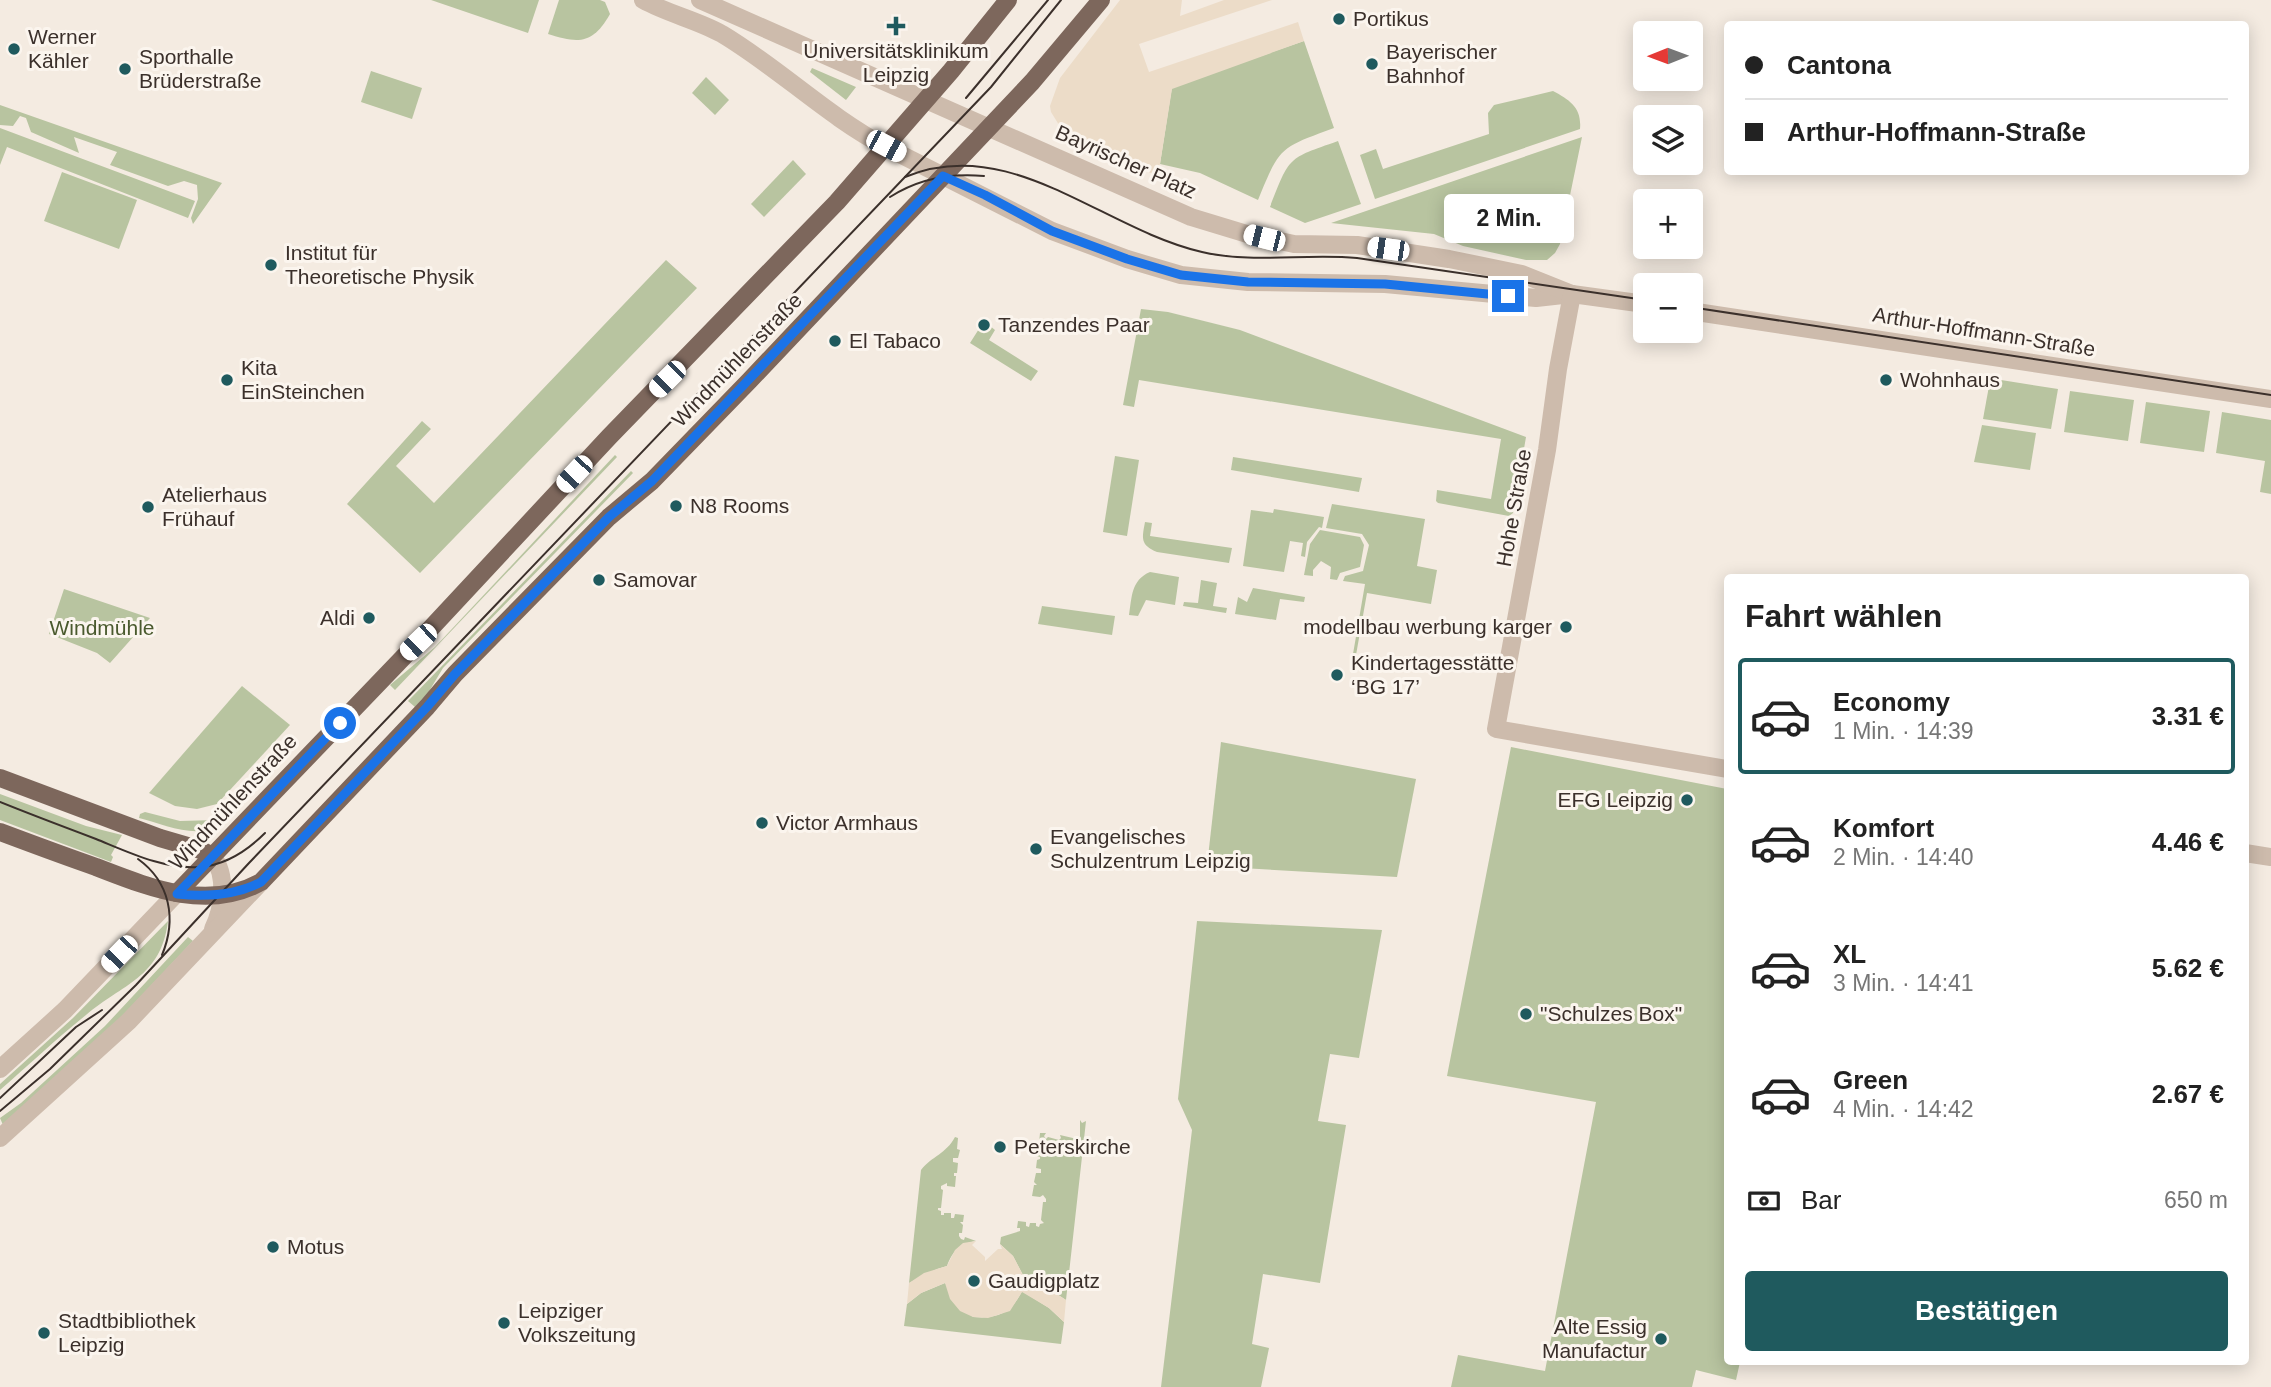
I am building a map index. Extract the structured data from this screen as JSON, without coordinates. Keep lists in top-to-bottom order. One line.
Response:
{"streets":{"main road":["Windmühlenstraße"],"street":["Bayrischer Platz","Arthur-Hoffmann-Straße","Hohe Straße"]},"crossings":[["Bayrischer Platz","Hohe Straße"]],"parks":["Windmühle"],"places":{"other":["Portikus","Werner Kähler","Bayerischer Bahnhof","Sporthalle Brüderstraße","Institut für Theoretische Physik","Tanzendes Paar","El Tabaco","Kita EinSteinchen","Wohnhaus","N8 Rooms","Atelierhaus Frühauf","Samovar","Aldi","modellbau werbung karger","Kindertagesstätte ‘BG 17’","EFG Leipzig","Victor Armhaus","Evangelisches Schulzentrum Leipzig","\"Schulzes Box\"","Peterskirche","Motus","Gaudigplatz","Leipziger Volkszeitung","Stadtbibliothek Leipzig","Alte Essig Manufactur"],"health":["Universitätsklinikum Leipzig"]},"north":"left","page":{"map_buttons":["+","−"],"banner":["Cantona","Arthur-Hoffmann-Straße"],"bubble":"2 Min.","heading":"Fahrt wählen","list":[{"name":"Economy","note":"1 Min. · 14:39","value":"3.31 €"},{"name":"Komfort","note":"2 Min. · 14:40","value":"4.46 €"},{"name":"XL","note":"3 Min. · 14:41","value":"5.62 €"},{"name":"Green","note":"4 Min. · 14:42","value":"2.67 €"}],"pay":["Bar","650 m"],"buttons":"Bestätigen"}}
